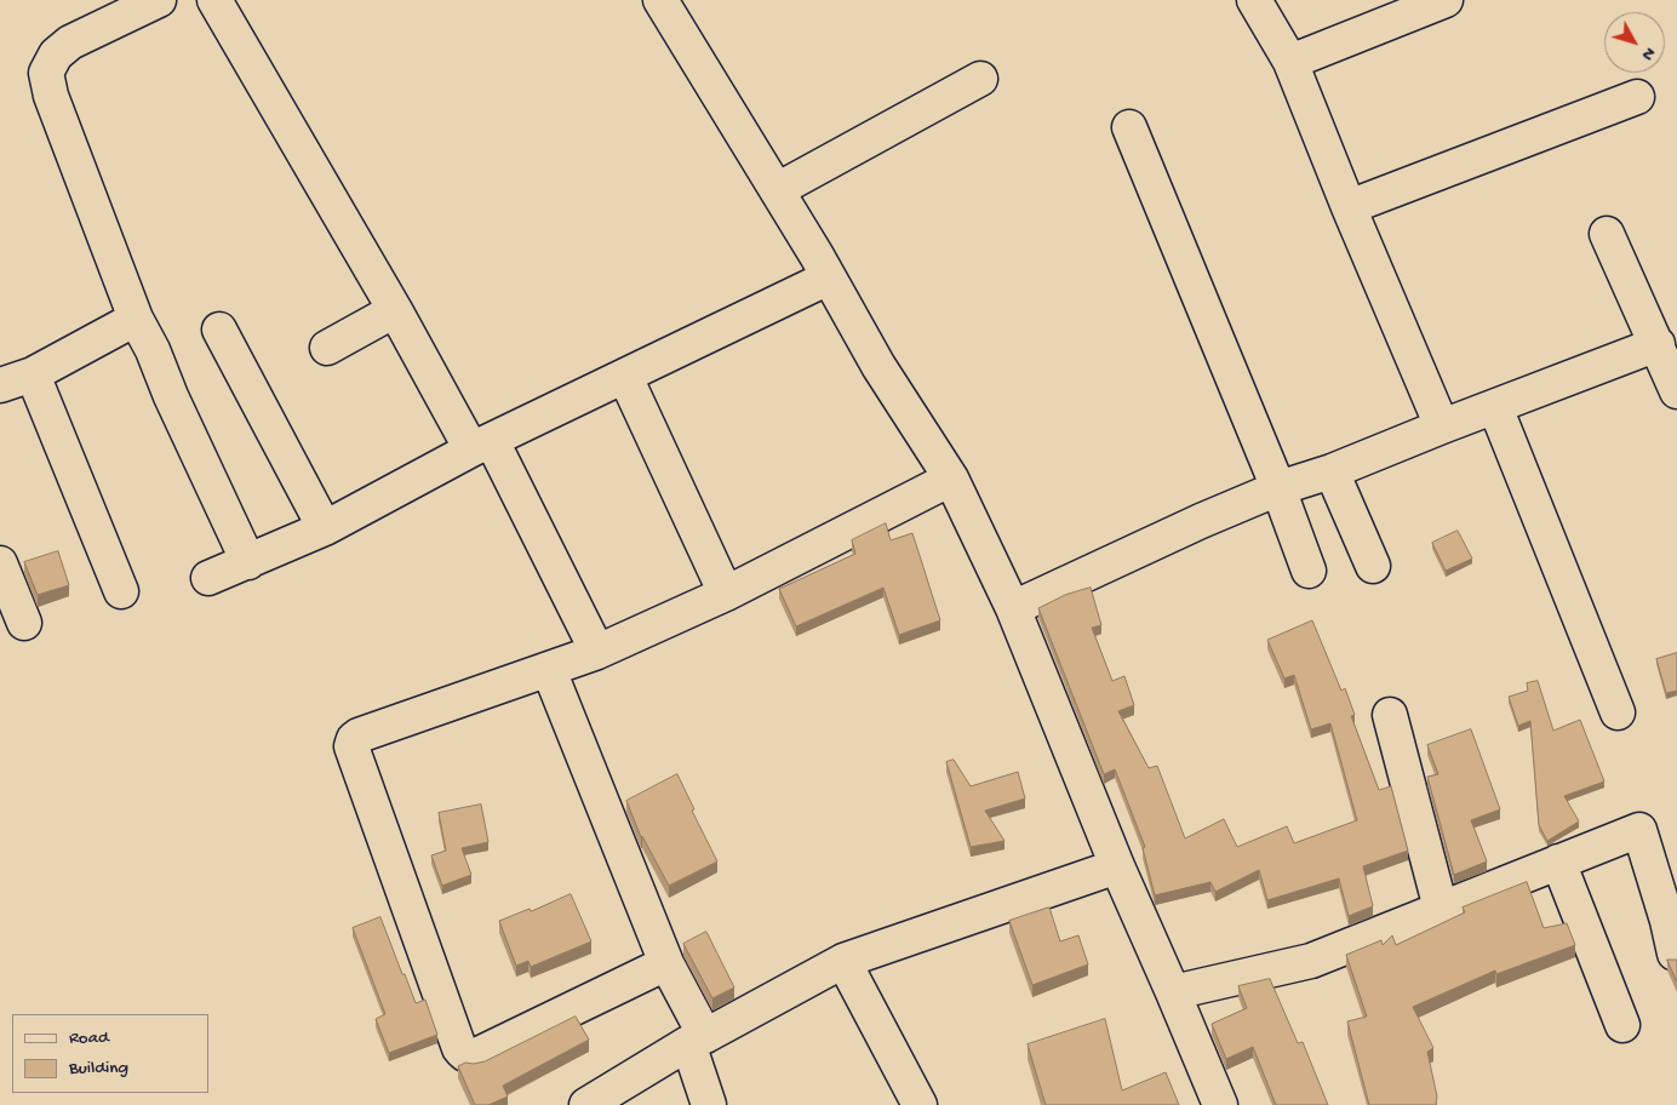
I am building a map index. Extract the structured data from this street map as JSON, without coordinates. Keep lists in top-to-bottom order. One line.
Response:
{"legend":["Road","Building"],"north":"bottom right"}
